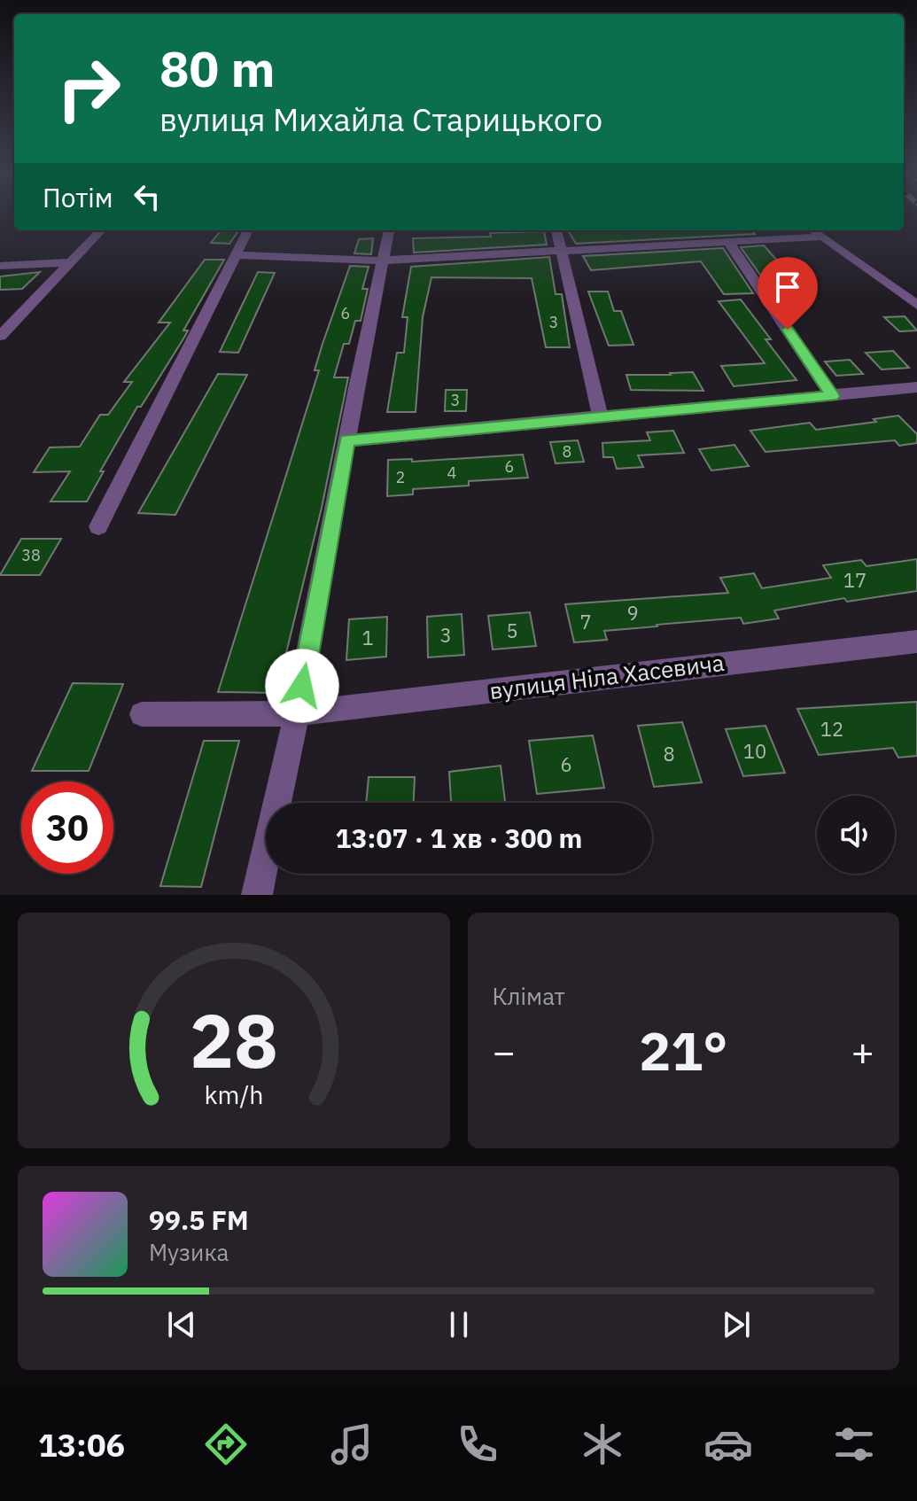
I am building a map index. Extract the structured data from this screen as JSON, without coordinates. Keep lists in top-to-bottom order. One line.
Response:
{"streets":{"street":["вулиця Ніла Хасевича"]},"house_numbers":["6","3","3","8","6","4","2","38","17","9","7","5","3","1","12","10","8","6"],"page":{"turn":["80 m","вулиця Михайла Старицького"],"then":"Потім","limit":"30","trip":"13:07 · 1 хв · 300 m","tile":"Клімат","heat":["−","21°","+"],"song":["99.5 FM","Музика"],"tabs":"13:06","gauge":["28","km/h"]}}
